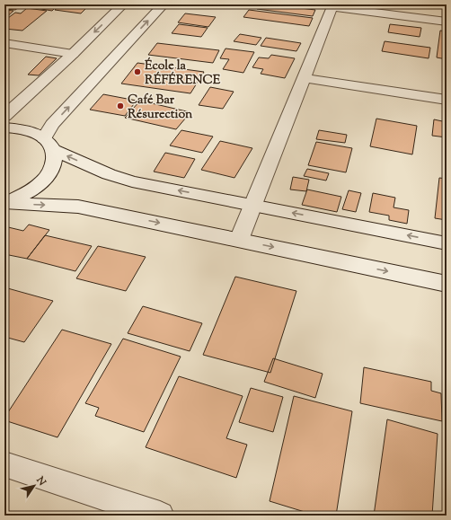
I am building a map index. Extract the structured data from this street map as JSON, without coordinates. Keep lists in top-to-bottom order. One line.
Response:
{"places":["École la RÉFÉRENCE","Café Bar Résurection"],"north":"top right"}
